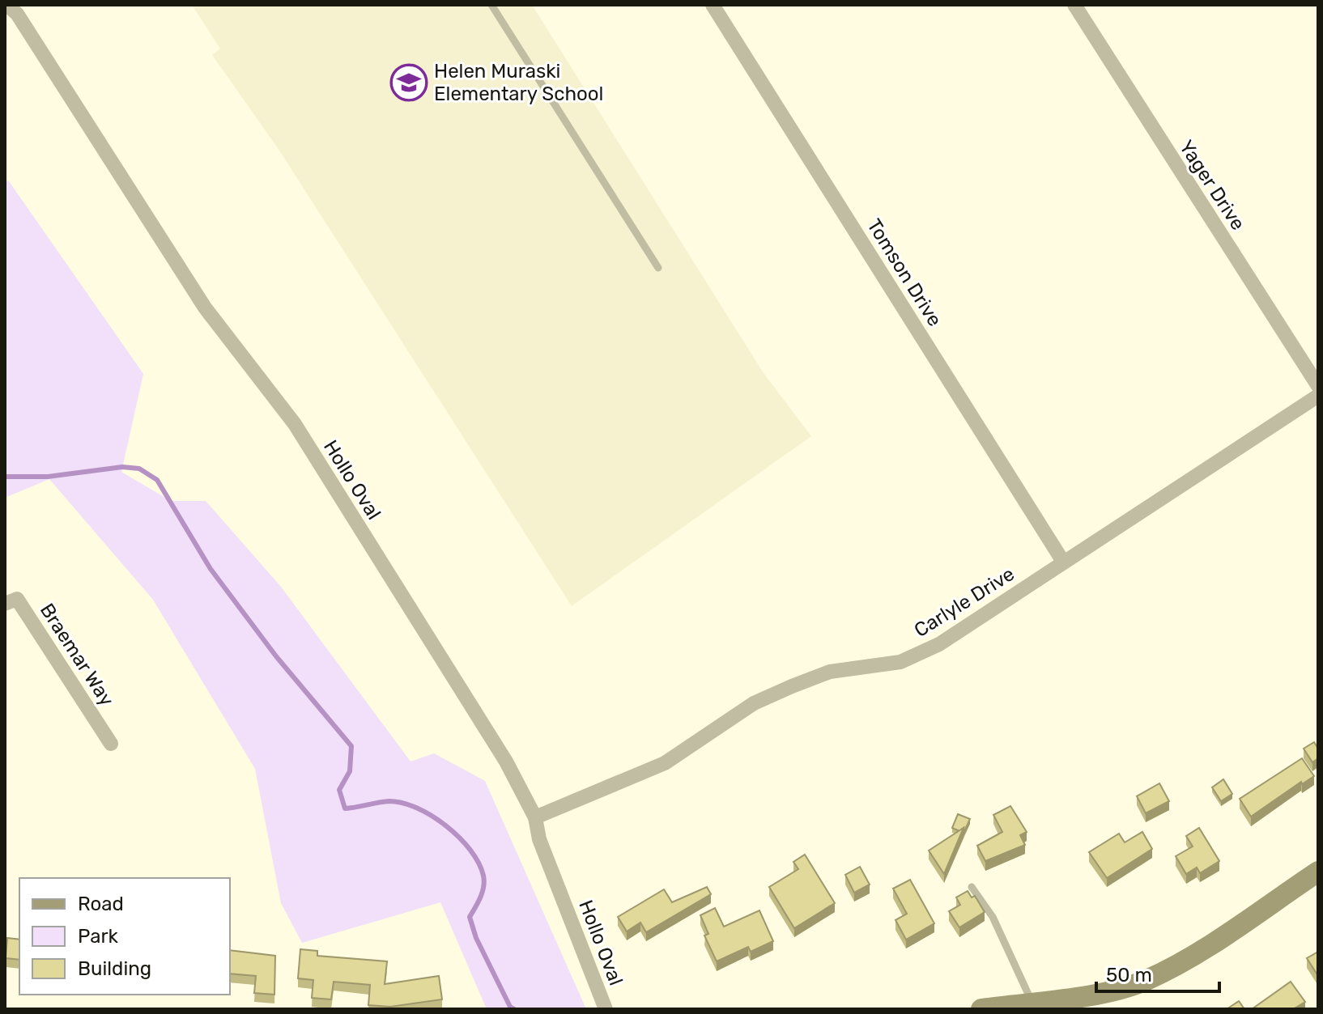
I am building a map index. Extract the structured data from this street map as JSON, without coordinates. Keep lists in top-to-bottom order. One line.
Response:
{"streets":{"street":["Yager Drive","Tomson Drive","Hollo Oval","Carlyle Drive","Braemar Way"]},"crossings":[["Tomson Drive","Carlyle Drive"],["Hollo Oval","Carlyle Drive"]],"places":{"school or university":["Helen Muraski Elementary School"]},"legend":["Road","Park","Building"],"scale_bar":"50 m"}
